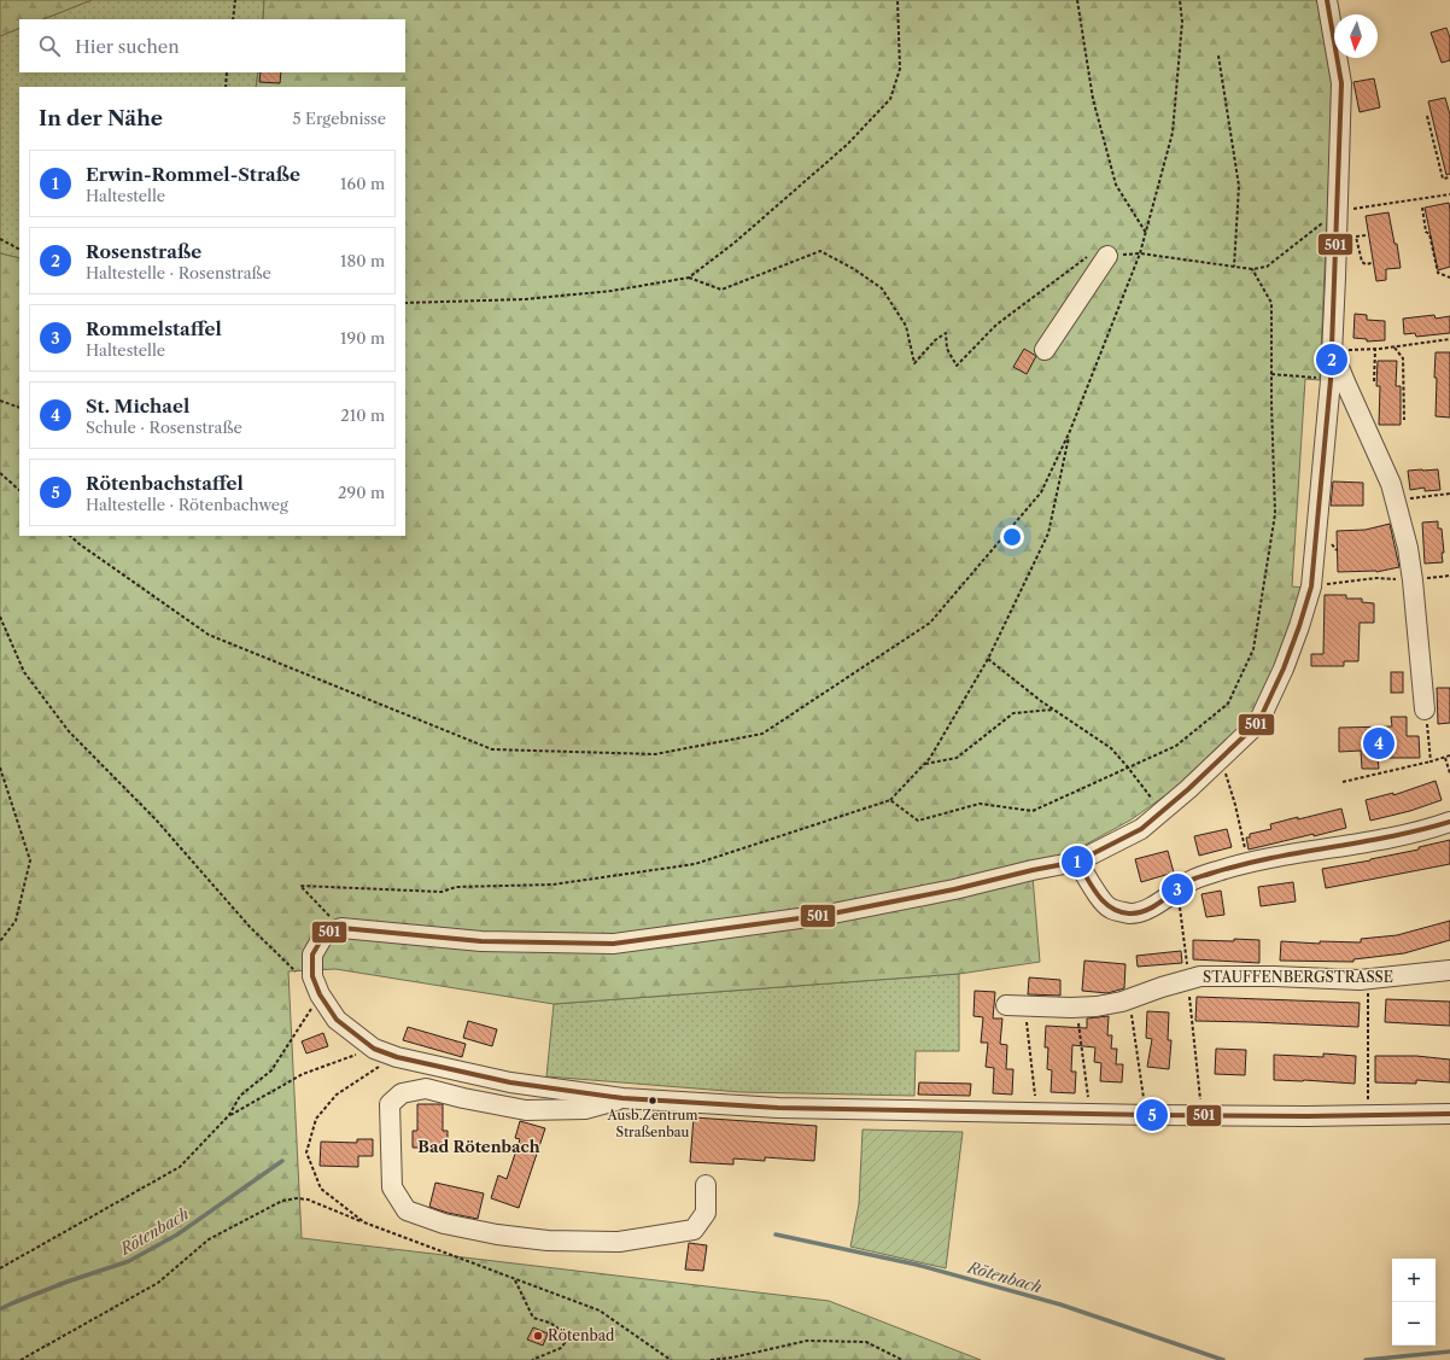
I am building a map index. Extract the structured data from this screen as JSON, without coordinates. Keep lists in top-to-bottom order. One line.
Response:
{"streets":{"street":["STAUFFENBERGSTRASSE"]},"districts":["Bad Rötenbach"],"water":["Rötenbach"],"places":["Ausb.Zentrum Straßenbau","Rötenbad"],"lines":["transit line 501"],"north":"bottom","page":{"search":"Hier suchen","heading":["In der Nähe","5 Ergebnisse"],"list":[{"mark":"1","name":"Erwin-Rommel-Straße","note":"Haltestelle","value":"160 m"},{"mark":"2","name":"Rosenstraße","note":"Haltestelle · Rosenstraße","value":"180 m"},{"mark":"3","name":"Rommelstaffel","note":"Haltestelle","value":"190 m"},{"mark":"4","name":"St. Michael","note":"Schule · Rosenstraße","value":"210 m"},{"mark":"5","name":"Rötenbachstaffel","note":"Haltestelle · Rötenbachweg","value":"290 m"}],"pins":["2","4","1","3","5"],"map_buttons":["+","−"]}}
